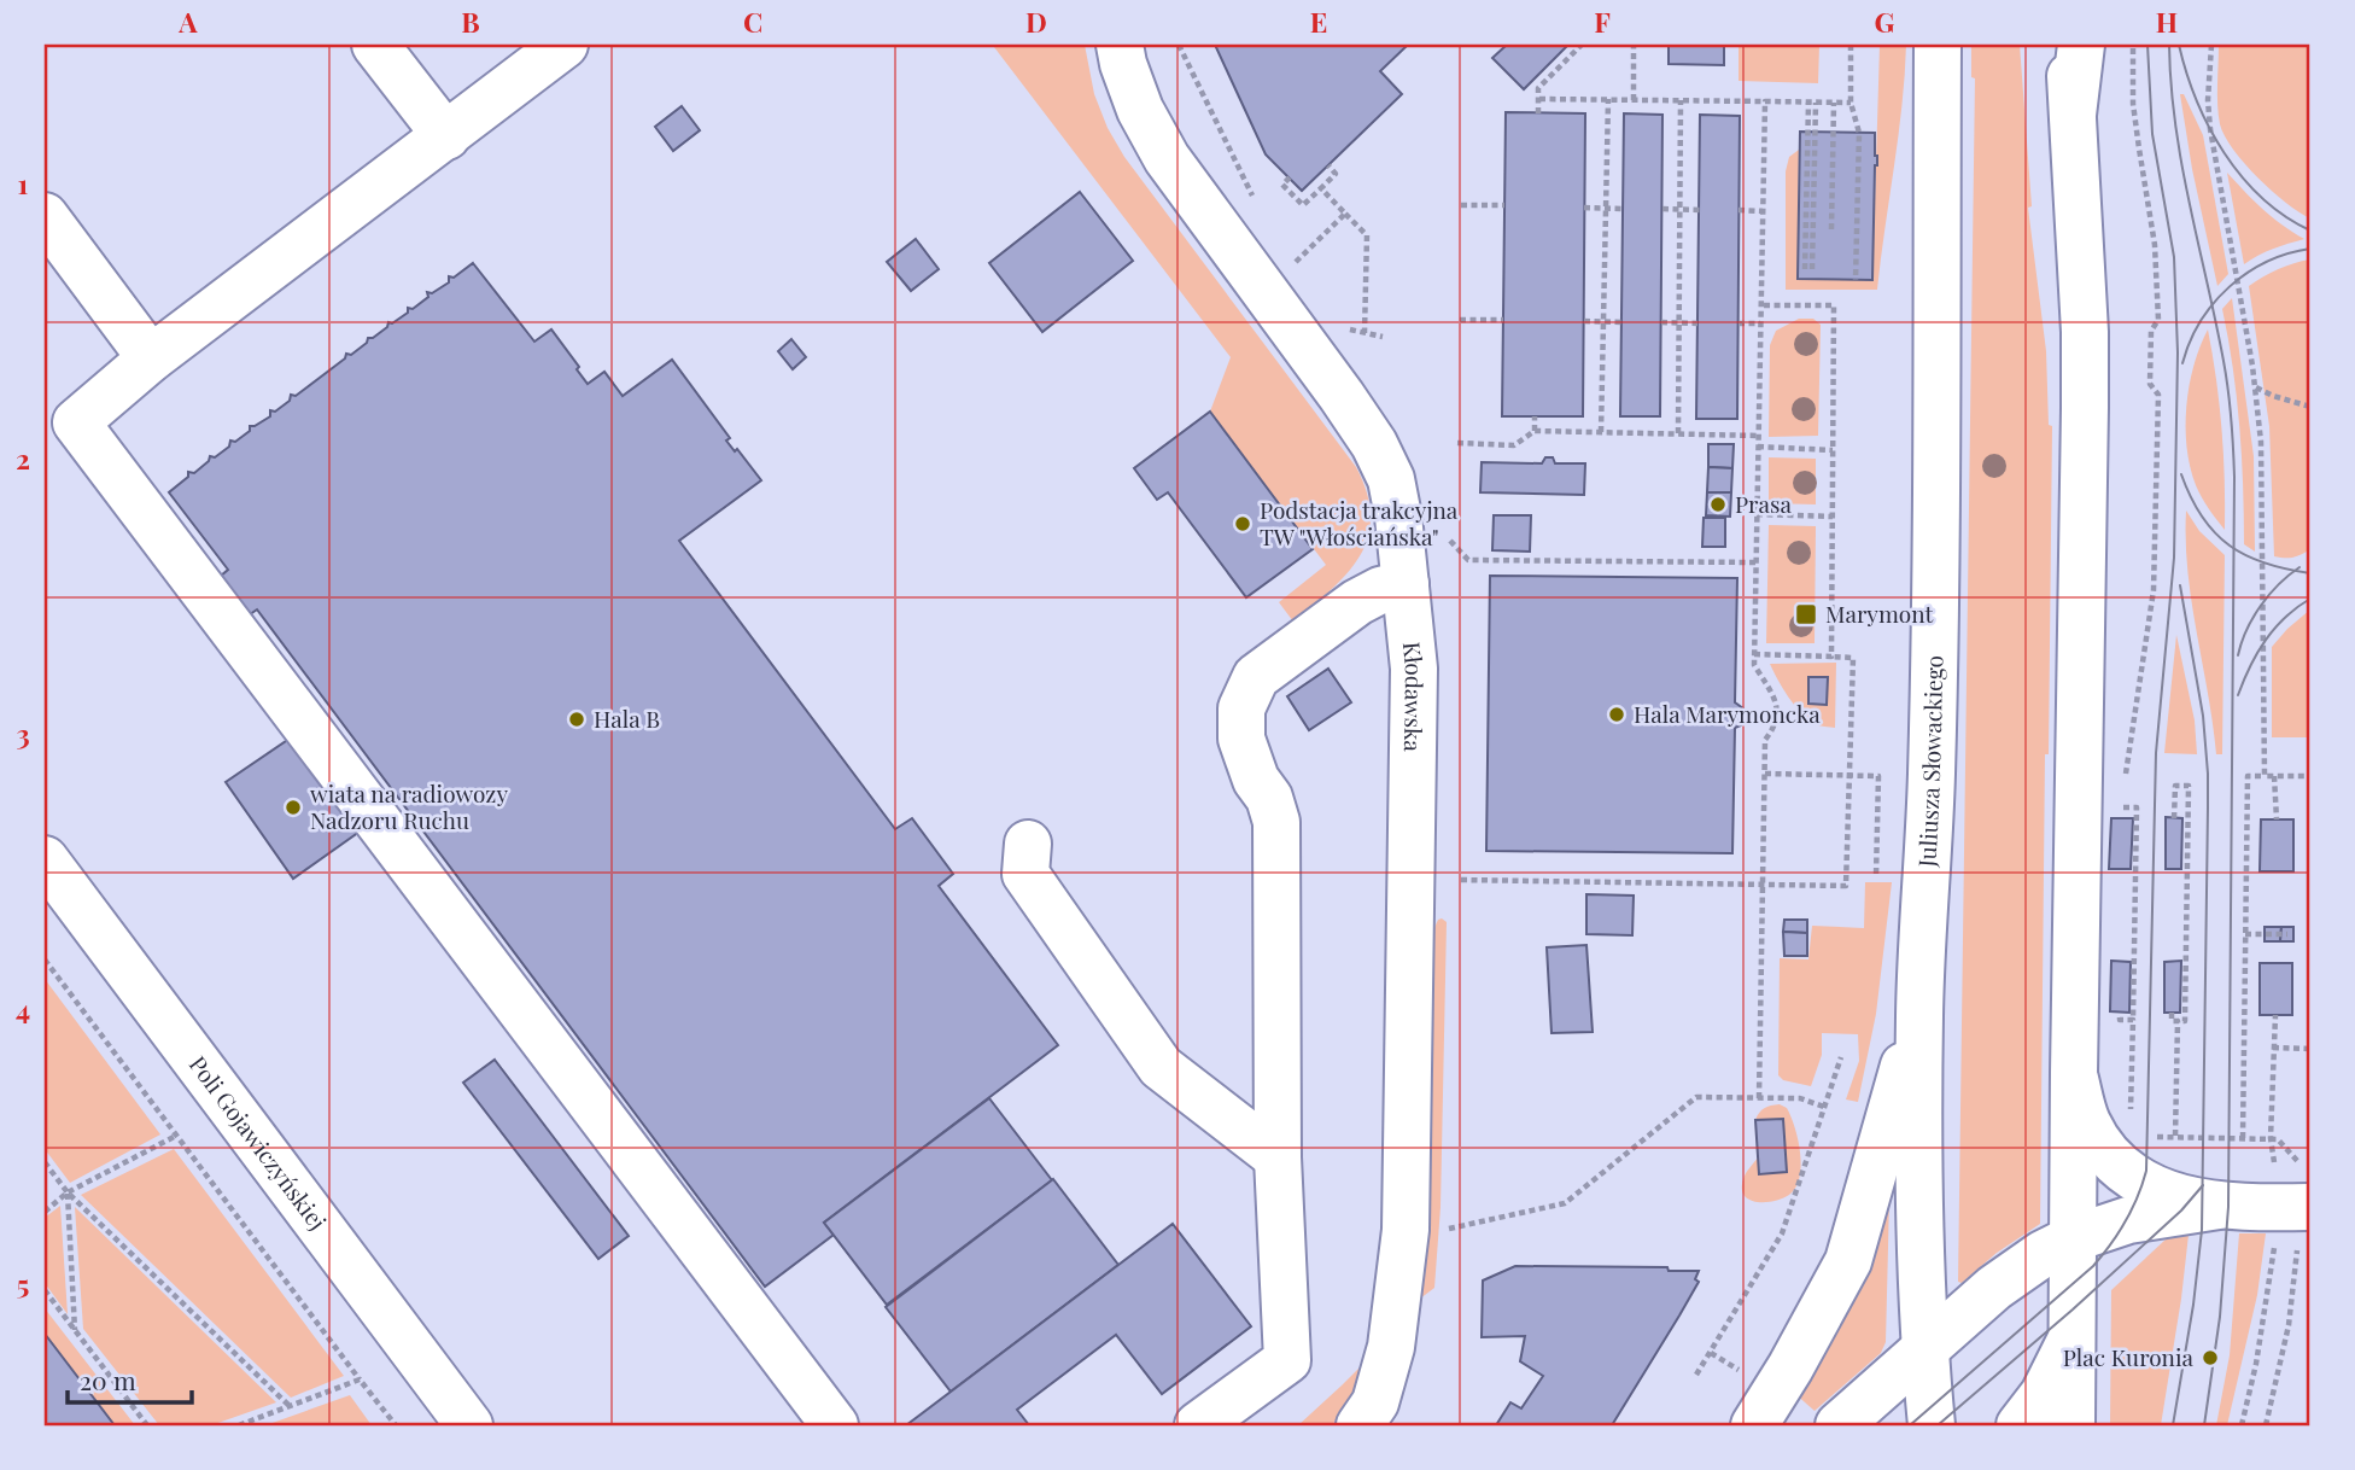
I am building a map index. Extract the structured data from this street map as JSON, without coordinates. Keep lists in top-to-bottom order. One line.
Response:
{"streets":{"main road":["Kłodawska","Juliusza Słowackiego","Poli Gojawiczyńskiej"]},"places":{"other":["Prasa","Podstacja trakcyjna TW \"Włościańska\"","Hala Marymoncka","Hala B","wiata na radiowozy Nadzoru Ruchu","Plac Kuronia"],"transit":["Marymont"]},"scale_bar":"20 m","grid":{"columns":["A","B","C","D","E","F","G","H"],"rows":["1","2","3","4","5"]}}
